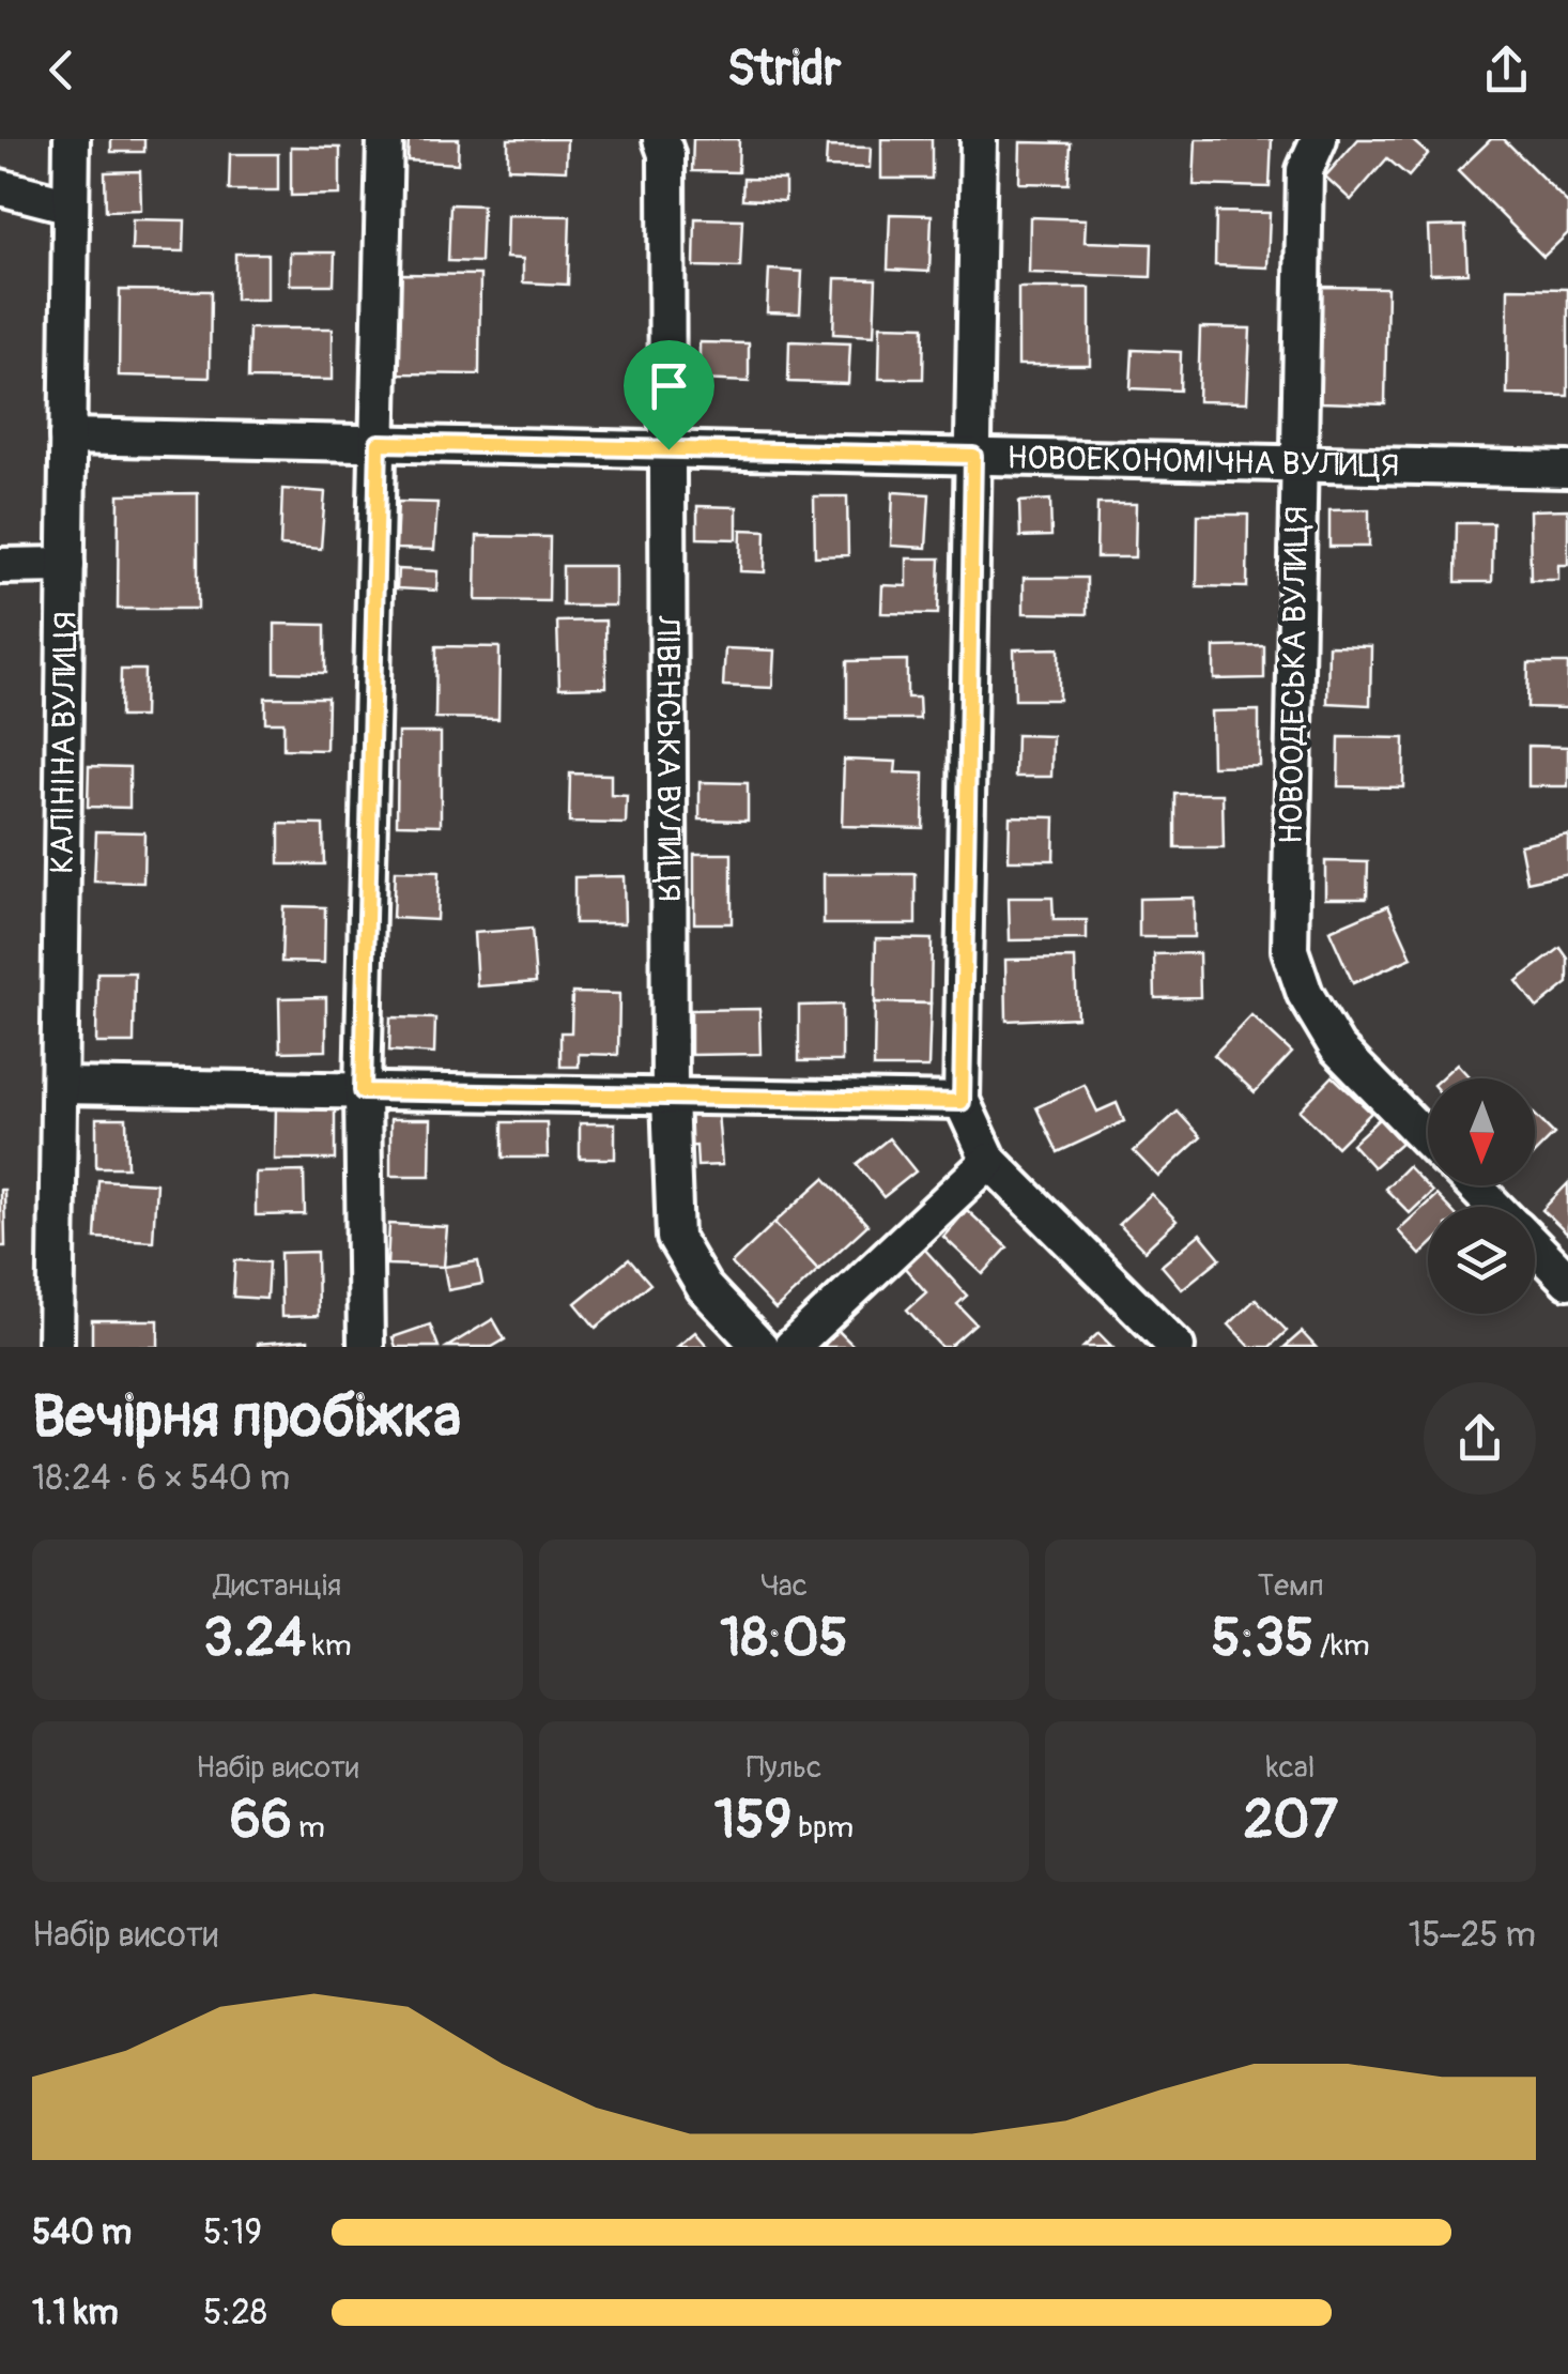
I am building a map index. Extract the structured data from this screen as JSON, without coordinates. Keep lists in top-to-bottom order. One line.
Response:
{"streets":{"street":["НОВОЕКОНОМІЧНА ВУЛИЦЯ","НОВООДЕСЬКА ВУЛИЦЯ","КАЛІНІНА ВУЛИЦЯ","ЛІВЕНСЬКА ВУЛИЦЯ"]},"crossings":[["НОВОЕКОНОМІЧНА ВУЛИЦЯ","НОВООДЕСЬКА ВУЛИЦЯ"],["НОВОЕКОНОМІЧНА ВУЛИЦЯ","КАЛІНІНА ВУЛИЦЯ"],["НОВОЕКОНОМІЧНА ВУЛИЦЯ","ЛІВЕНСЬКА ВУЛИЦЯ"]],"north":"bottom","page":{"header":"Stridr","heading":["Вечірня пробіжка","18:24 · 6 × 540 m"],"stats":[["Дистанція","3.24 km"],["Час","18:05"],["Темп","5:35 /km"],["Набір висоти","66 m"],["Пульс","159 bpm"],["kcal","207"]],"chart":["Набір висоти","15–25 m"],"list":[{"name":"540 m","note":"5:19"},{"name":"1.1 km","note":"5:28"}]}}
